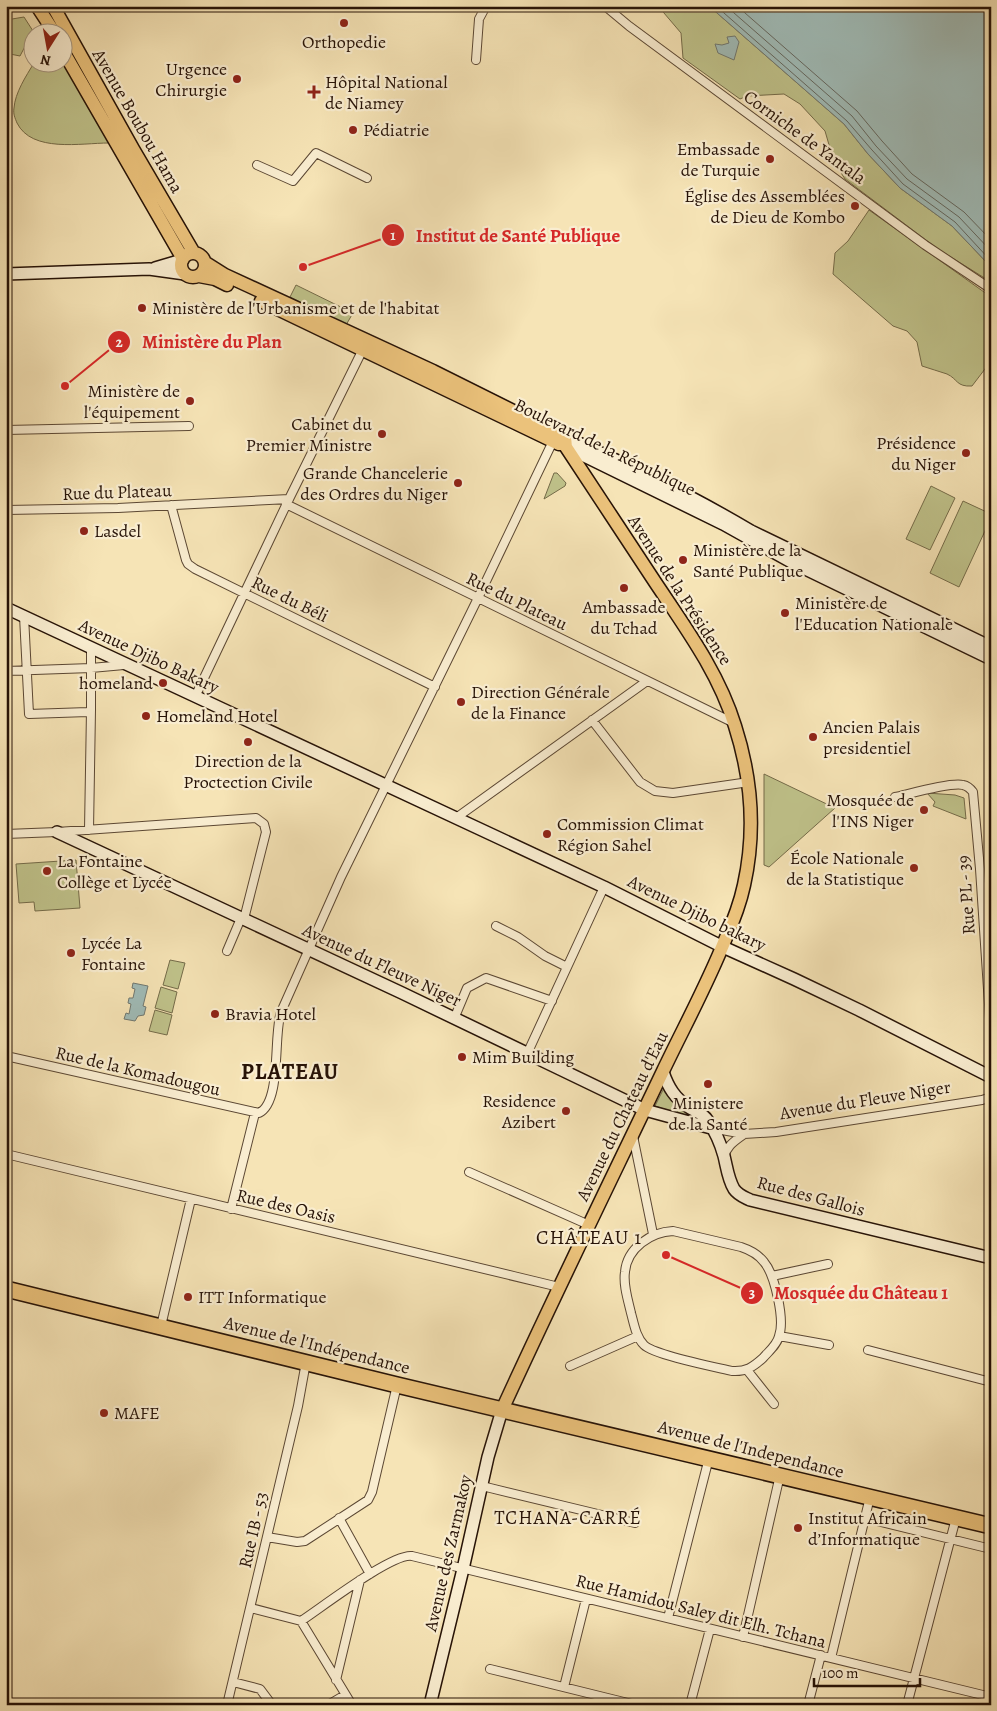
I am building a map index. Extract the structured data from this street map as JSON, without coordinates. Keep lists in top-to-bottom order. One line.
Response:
{"streets":{"highway":["Avenue de l'Indépendance","Avenue de l'Independance"],"main road":["Avenue Boubou Hama","Boulevard de la République","Avenue de la Présidence","Avenue du Chateau d'Eau"],"street":["Corniche de Yantala","Rue du Plateau","Rue du Béli","Avenue Djibo Bakary","Rue PL - 39","Avenue Djibo bakary","Avenue du Fleuve Niger","Rue de la Komadougou","Rue des Gallois","Rue des Oasis","Rue IB - 53","Avenue des Zarmakoy","Rue Hamidou Saley dit Elh. Tchana"]},"crossings":[["Avenue Boubou Hama","Boulevard de la République"],["Boulevard de la République","Avenue de la Présidence"],["Rue du Plateau","Avenue de la Présidence"],["Rue du Plateau","Rue du Béli"],["Avenue de la Présidence","Avenue Djibo bakary"],["Avenue de la Présidence","Avenue du Chateau d'Eau"],["Avenue Djibo Bakary","Avenue Djibo bakary"],["Avenue Djibo bakary","Avenue du Chateau d'Eau"],["Avenue du Fleuve Niger","Avenue du Chateau d'Eau"],["Avenue du Fleuve Niger","Rue des Gallois"],["Avenue du Chateau d'Eau","Rue des Gallois"],["Avenue du Chateau d'Eau","Rue des Oasis"],["Avenue du Chateau d'Eau","Avenue de l'Indépendance"],["Avenue du Chateau d'Eau","Avenue de l'Independance"],["Avenue du Chateau d'Eau","Avenue des Zarmakoy"],["Avenue de l'Indépendance","Avenue de l'Independance"],["Avenue de l'Indépendance","Rue IB - 53"],["Avenue de l'Indépendance","Avenue des Zarmakoy"],["Avenue de l'Independance","Avenue des Zarmakoy"],["Avenue des Zarmakoy","Rue Hamidou Saley dit Elh. Tchana"]],"districts":["PLATEAU","CHÂTEAU 1","TCHANA-CARRÉ"],"places":{"other":["Orthopedie","Urgence Chirurgie","Pédiatrie","Embassade de Turquie","Église des Assemblées de Dieu de Kombo","Institut de Santé Publique","Ministère de l'Urbanisme et de l'habitat","Ministère du Plan","Ministère de l'équipement","Cabinet du Premier Ministre","Présidence du Niger","Grande Chancelerie des Ordres du Niger","Lasdel","Ministère de la Santé Publique","Ambassade du Tchad","Ministère de l'Education Nationale","homeland","Direction Générale de la Finance","Homeland Hotel","Ancien Palais presidentiel","Direction de la Proctection Civile","Mosquée de l'INS Niger","Commission Climat Région Sahel","École Nationale de la Statistique","La Fontaine Collège et Lycée","Lycée La Fontaine","Bravia Hotel","Mim Building","Ministere de la Santé","Residence Azibert","Mosquée du Château 1","ITT Informatique","MAFE","Institut Africain d’Informatique"],"health":["Hôpital National de Niamey"]},"scale_bar":"100 m","north":"bottom"}
